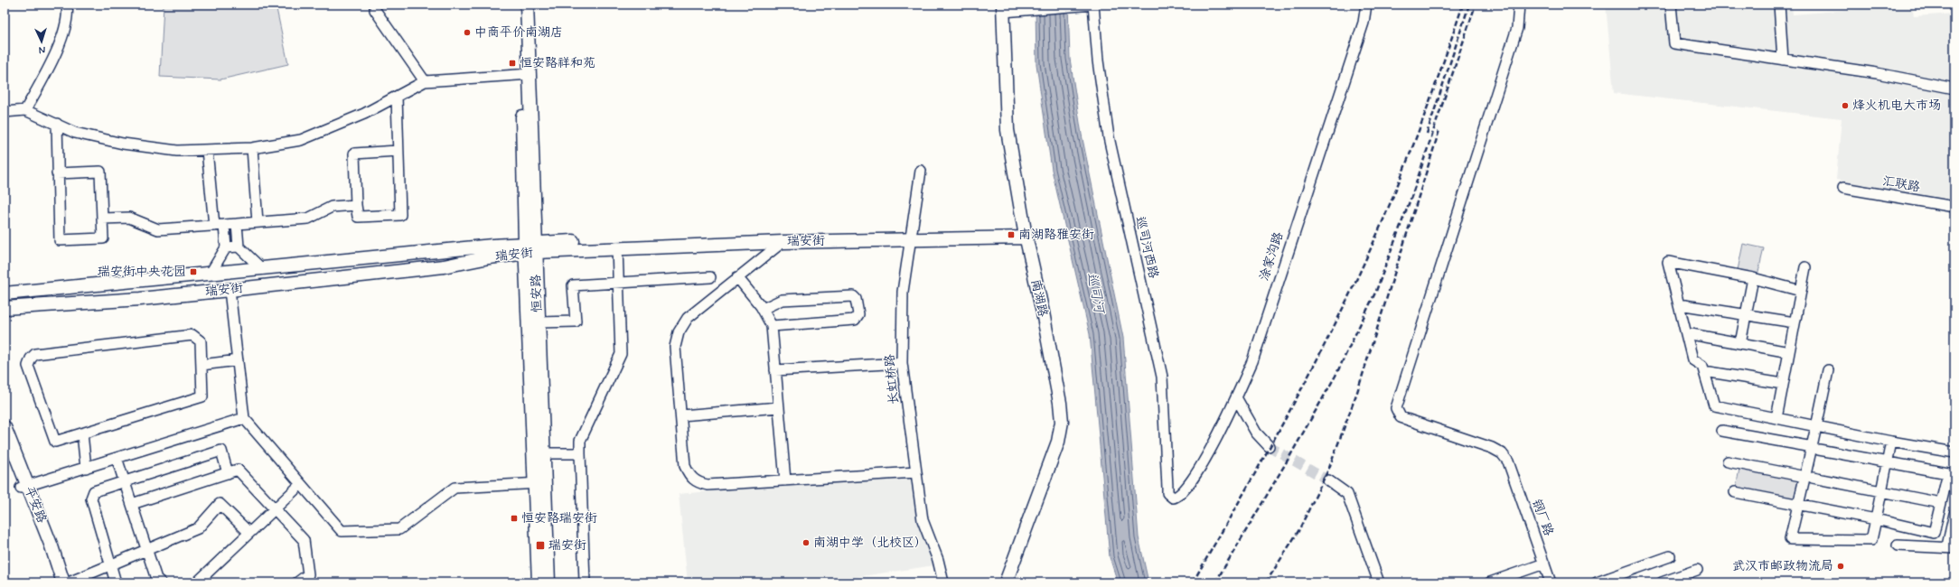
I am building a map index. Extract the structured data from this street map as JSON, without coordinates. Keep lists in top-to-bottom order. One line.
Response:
{"streets":{"main road":["瑞安街","恒安路","南湖路","平安路"],"street":["汇联路","巡司河西路","涂家沟路","长虹桥路","钢厂路"]},"crossings":[["瑞安街","恒安路"],["瑞安街","南湖路"],["瑞安街","长虹桥路"],["巡司河西路","涂家沟路"]],"water":["巡司河"],"places":{"other":["中商平价南湖店","烽火机电大市场","南湖中学（北校区）","武汉市邮政物流局"],"transit":["恒安路祥和苑","南湖路雅安街","瑞安街中央花园","恒安路瑞安街","瑞安街"]},"north":"bottom"}
